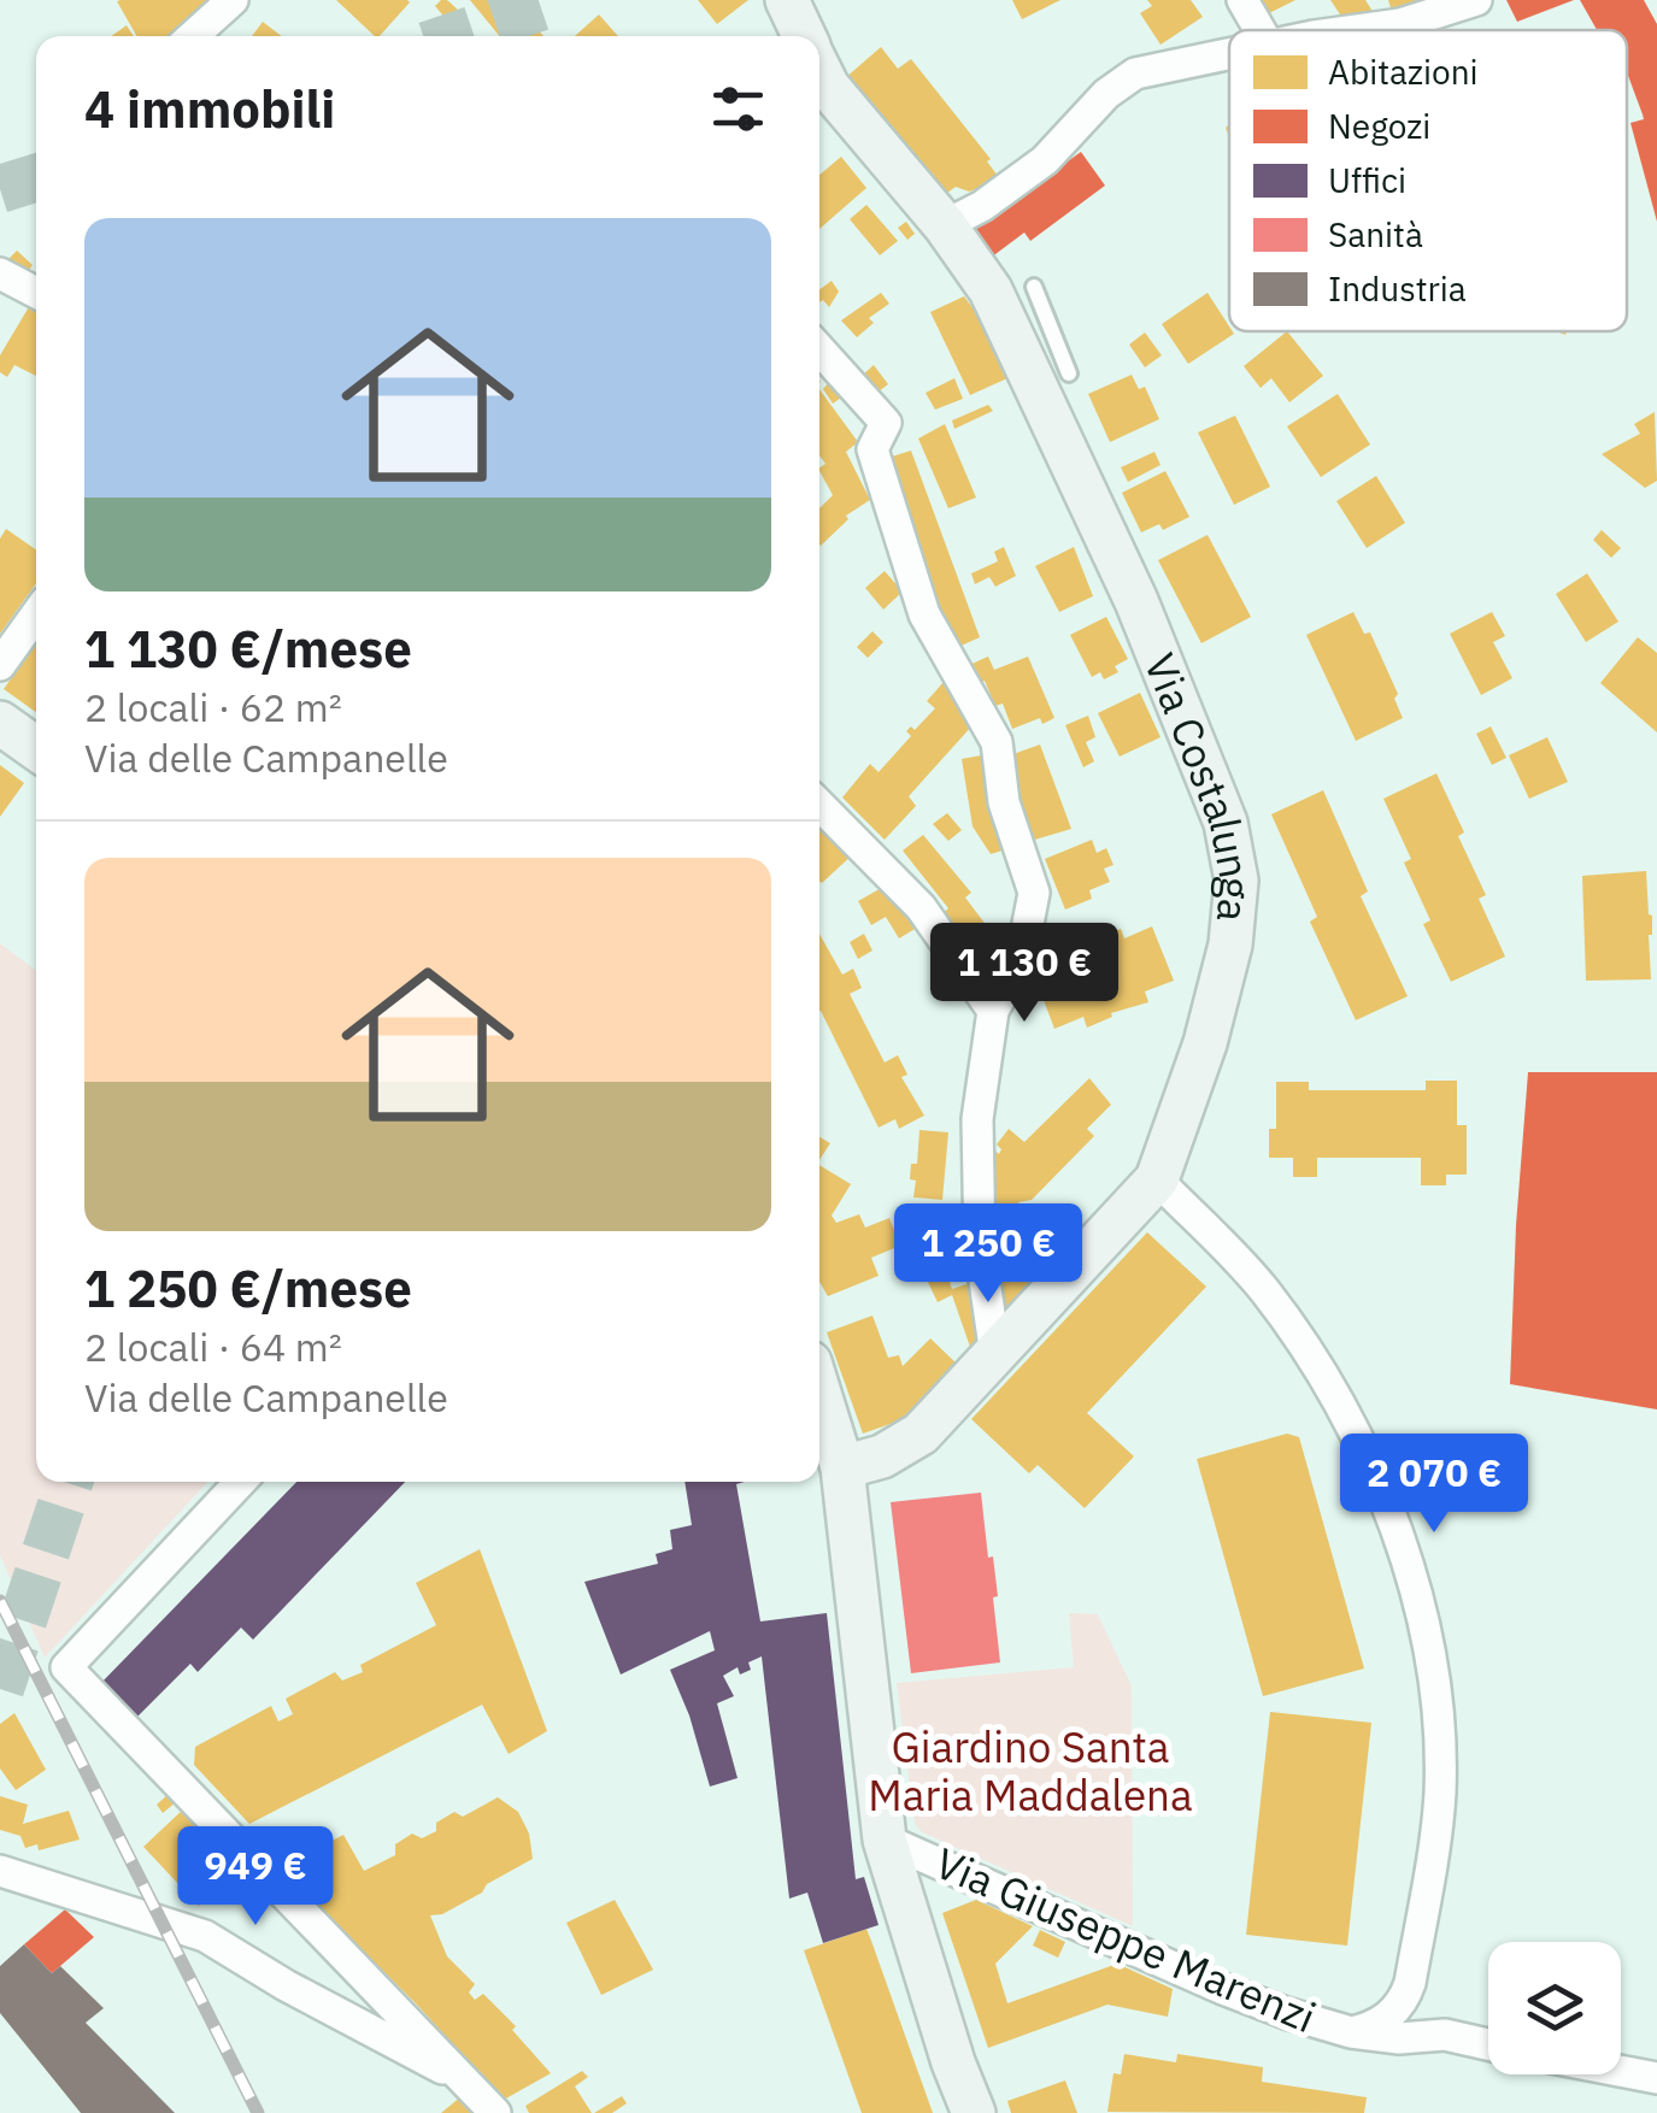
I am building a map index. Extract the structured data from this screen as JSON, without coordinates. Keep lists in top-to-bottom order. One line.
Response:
{"streets":{"street":["Via Costalunga","Via Giuseppe Marenzi"]},"parks":["Giardino Santa Maria Maddalena"],"legend":["Abitazioni","Negozi","Uffici","Sanità","Industria"],"page":{"heading":"4 immobili","list":[{"name":"1 130 €/mese","note":"2 locali · 62 m² · Via delle Campanelle"},{"name":"1 250 €/mese","note":"2 locali · 64 m² · Via delle Campanelle"}],"price":["1 130 €","1 250 €","2 070 €","949 €"]}}
